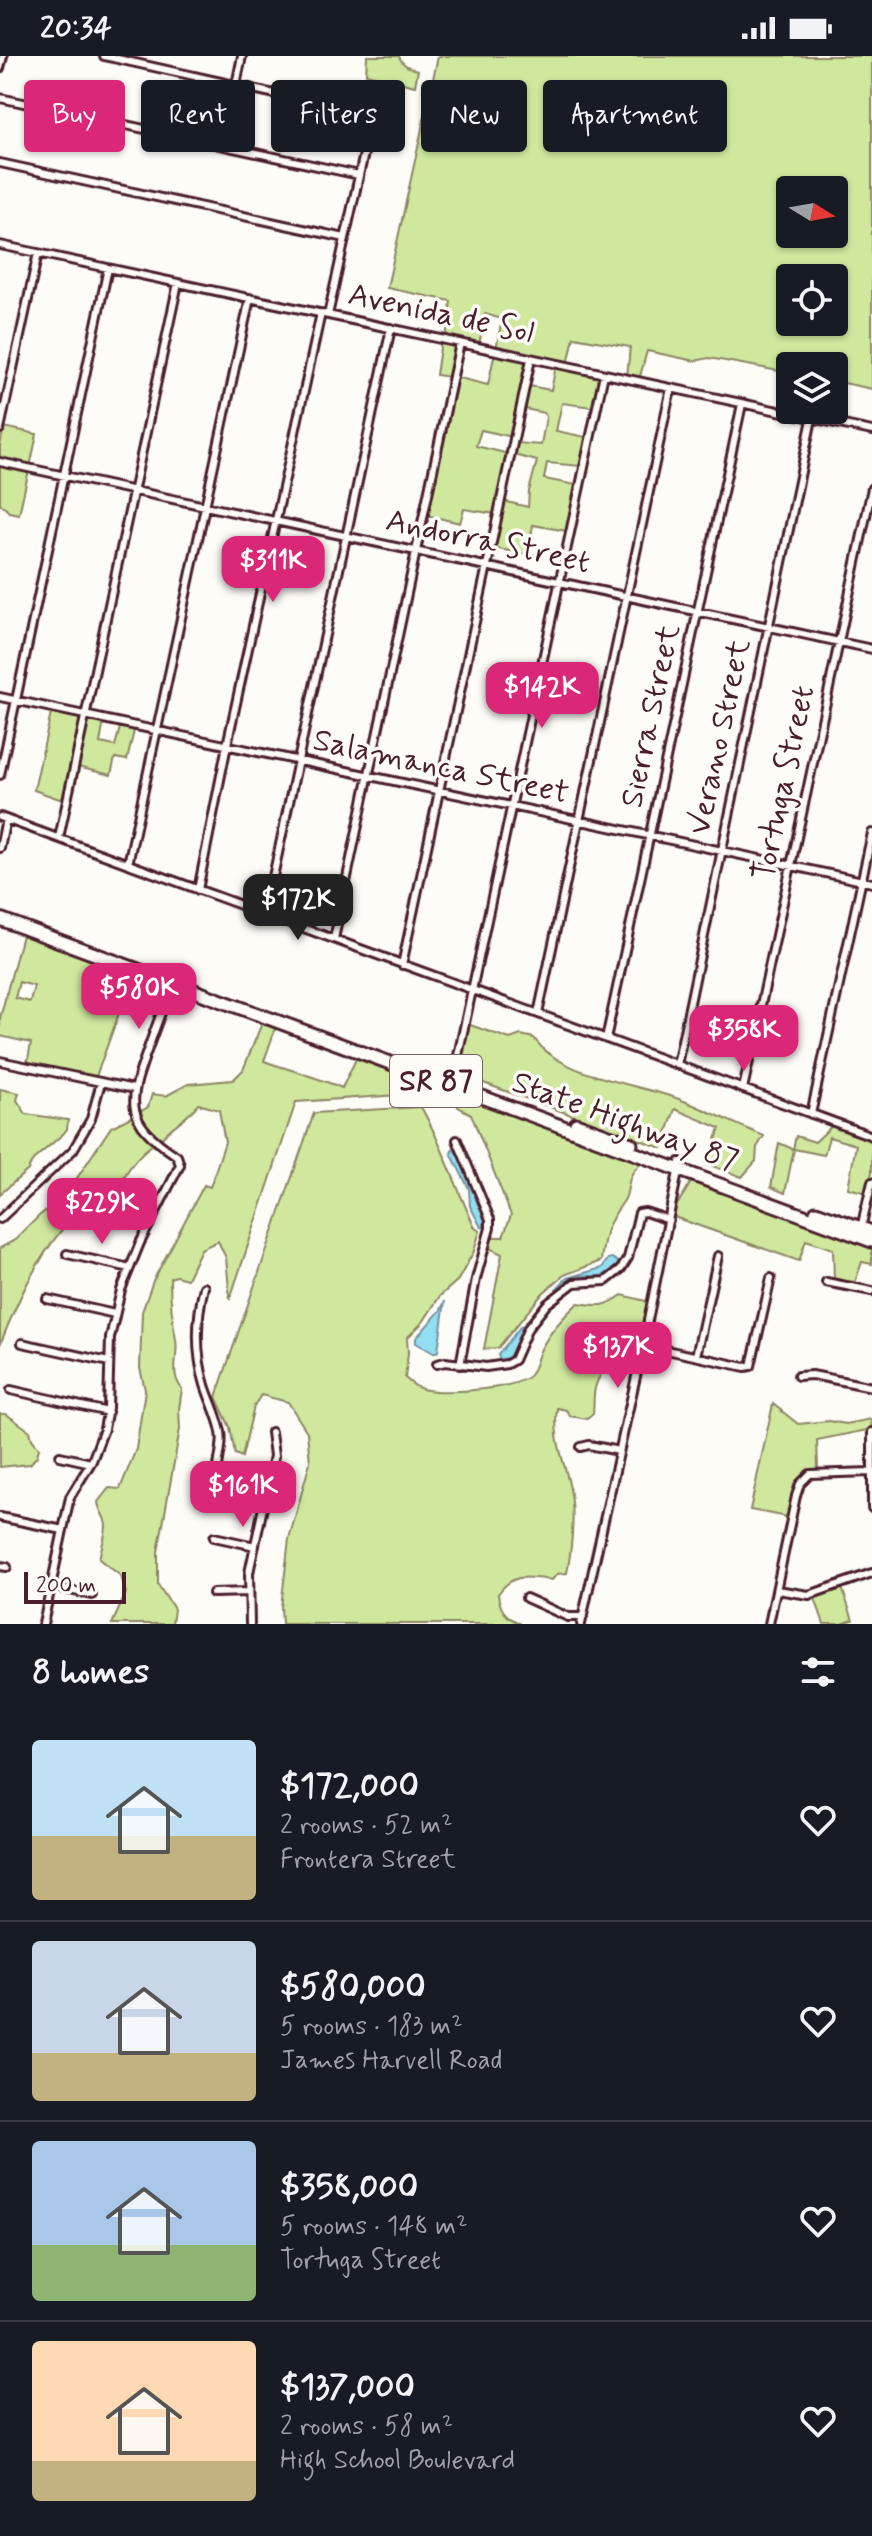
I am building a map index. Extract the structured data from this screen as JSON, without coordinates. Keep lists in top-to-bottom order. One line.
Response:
{"streets":{"highway":["SR 87","State Highway 87"],"street":["Avenida de Sol","Andorra Street","Sierra Street","Verano Street","Salamanca Street","Tortuga Street"]},"crossings":[["Avenida de Sol","Sierra Street"],["Andorra Street","Sierra Street"],["Andorra Street","Verano Street"],["Andorra Street","Tortuga Street"],["Sierra Street","Salamanca Street"],["Verano Street","Salamanca Street"],["Salamanca Street","Tortuga Street"],["SR 87","State Highway 87"]],"scale_bar":"200 m","north":"right","page":{"status":"20:34","chip":["Buy","Rent","Filters","New","Apartment"],"price":["$311K","$142K","$172K","$580K","$358K","$229K","$137K","$161K"],"scale":"200 m","heading":"8 homes","list":[{"name":"$172,000","note":"2 rooms · 52 m² · Frontera Street"},{"name":"$580,000","note":"5 rooms · 183 m² · James Harvell Road"},{"name":"$358,000","note":"5 rooms · 148 m² · Tortuga Street"},{"name":"$137,000","note":"2 rooms · 58 m² · High School Boulevard"}]}}
